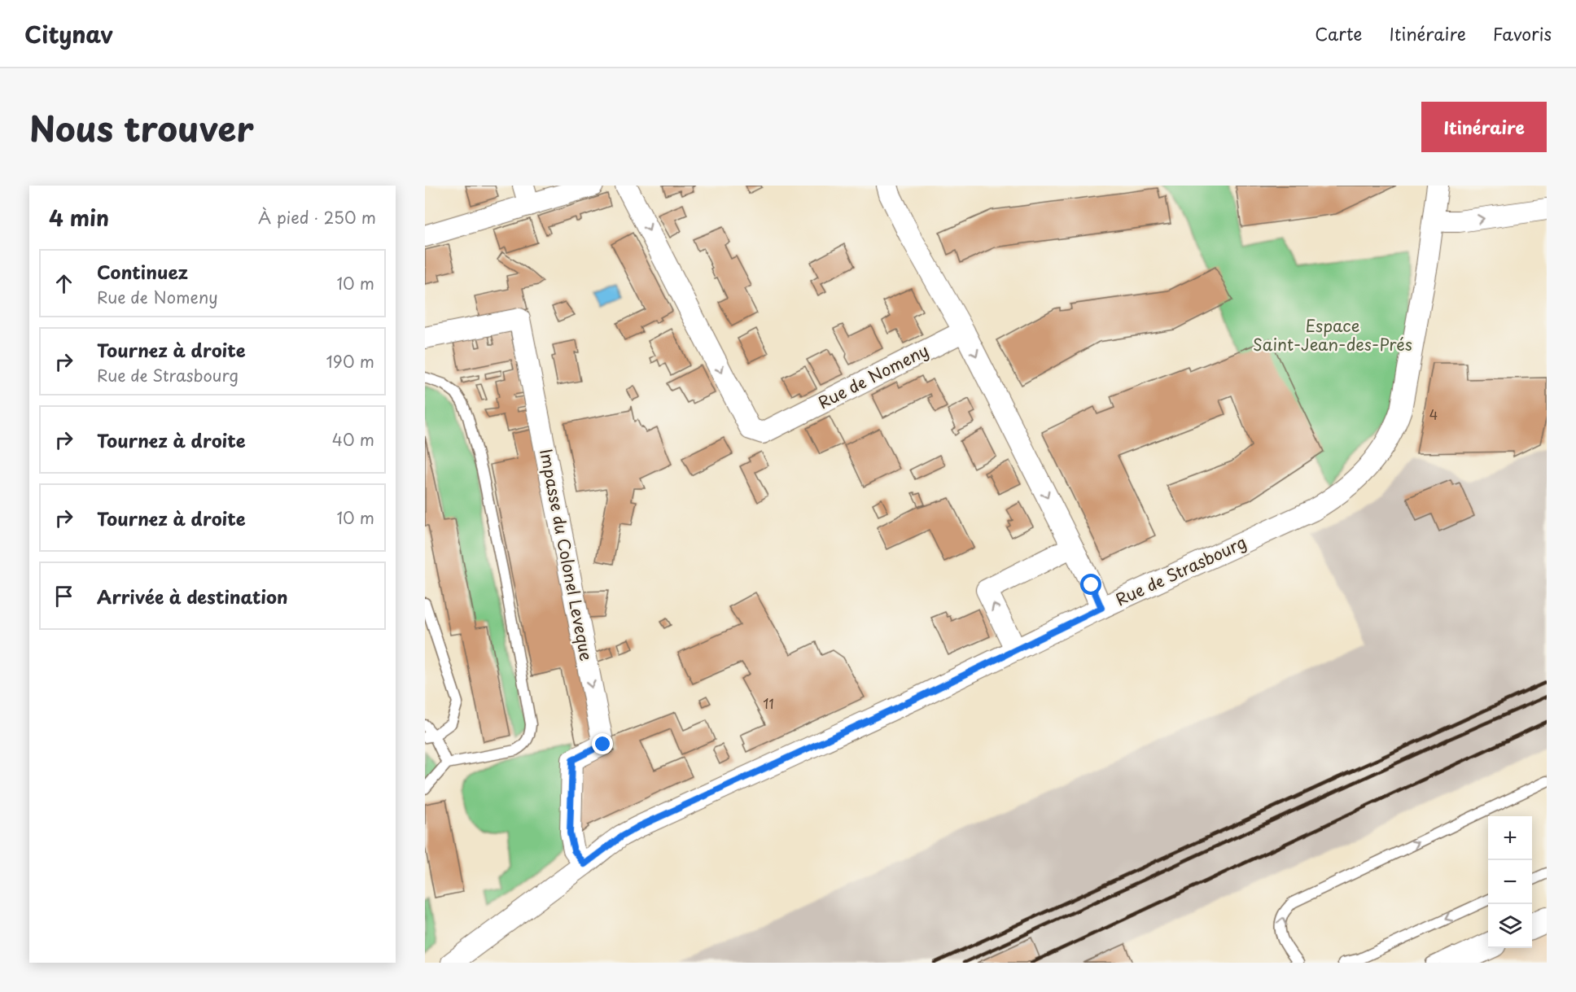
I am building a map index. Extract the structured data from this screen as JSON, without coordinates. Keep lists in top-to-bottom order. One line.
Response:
{"streets":{"street":["Rue de Nomeny","Impasse du Colonel Leveque","Rue de Strasbourg"]},"crossings":[["Impasse du Colonel Leveque","Rue de Strasbourg"]],"one_way":["Impasse du Colonel Leveque"],"parks":["Espace Saint-Jean-des-Prés"],"house_numbers":["4","11"],"page":{"header":"Citynav","nav":["Carte","Itinéraire","Favoris"],"title":"Nous trouver","buttons":"Itinéraire","heading":["4 min","À pied · 250 m"],"list":[["Continuez","Rue de Nomeny","10 m"],["Tournez à droite","Rue de Strasbourg","190 m"],["Tournez à droite","40 m"],["Tournez à droite","10 m"],"Arrivée à destination"],"map_buttons":["+","−"]}}
